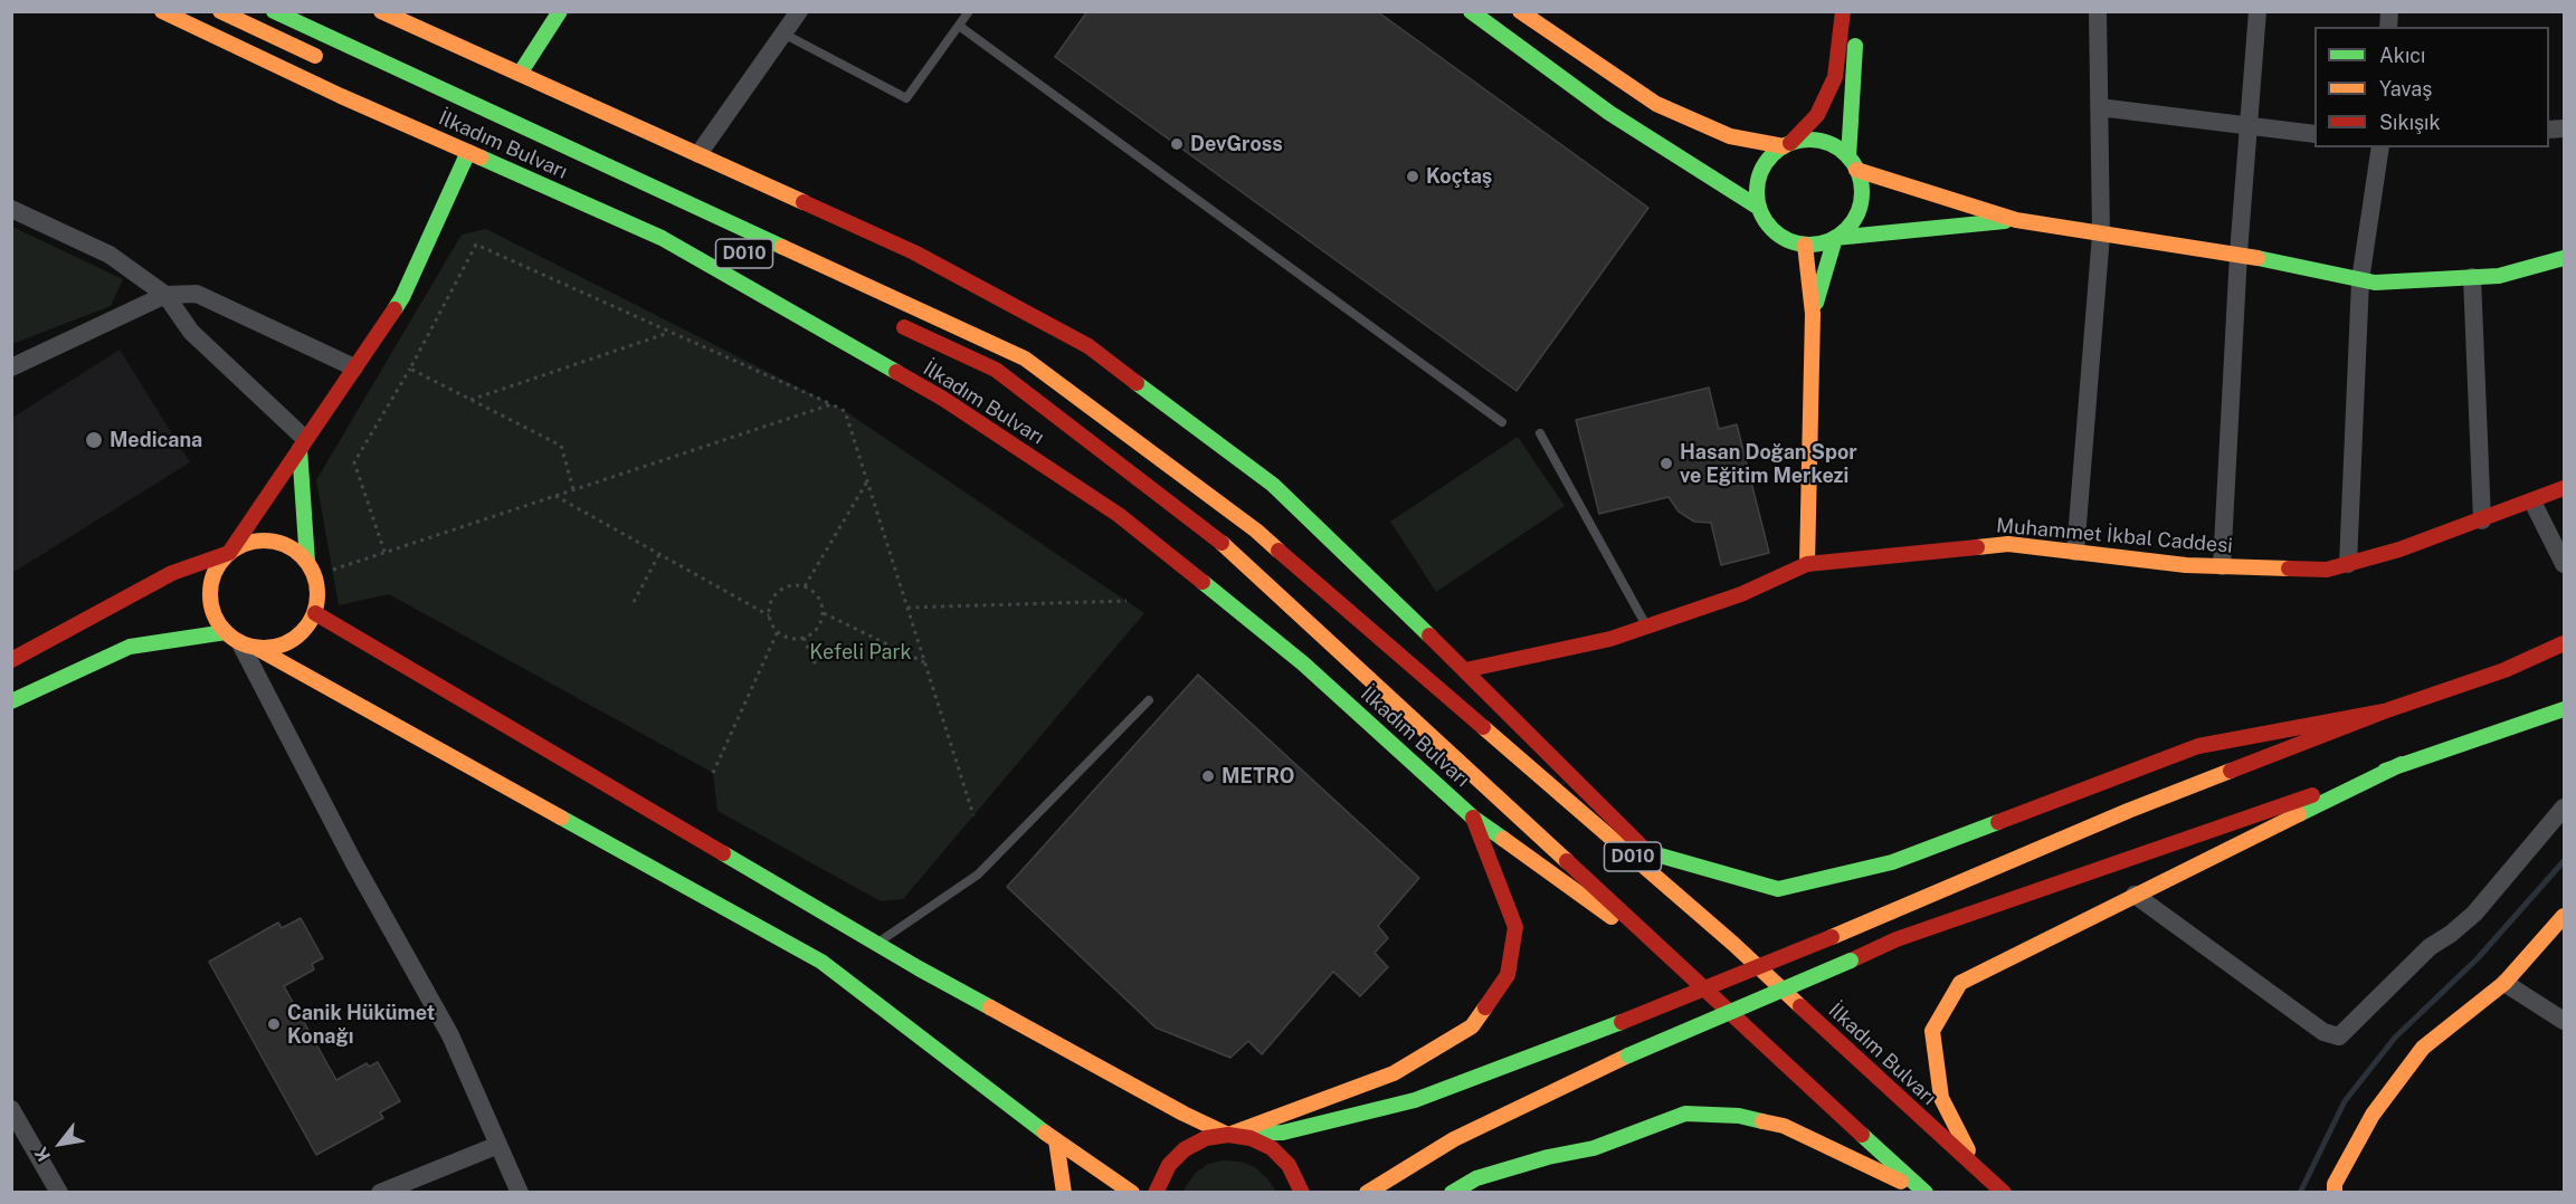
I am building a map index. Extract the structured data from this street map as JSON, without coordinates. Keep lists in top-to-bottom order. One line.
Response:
{"streets":{"main road":["İlkadım Bulvarı","D010","Muhammet İkbal Caddesi"]},"crossings":[["İlkadım Bulvarı","Muhammet İkbal Caddesi"]],"parks":["Kefeli Park"],"places":["DevGross","Koçtaş","Medicana","Hasan Doğan Spor ve Eğitim Merkezi","METRO","Canik Hükümet Konağı"],"legend":["Akıcı","Yavaş","Sıkışık"],"north":"bottom left"}
